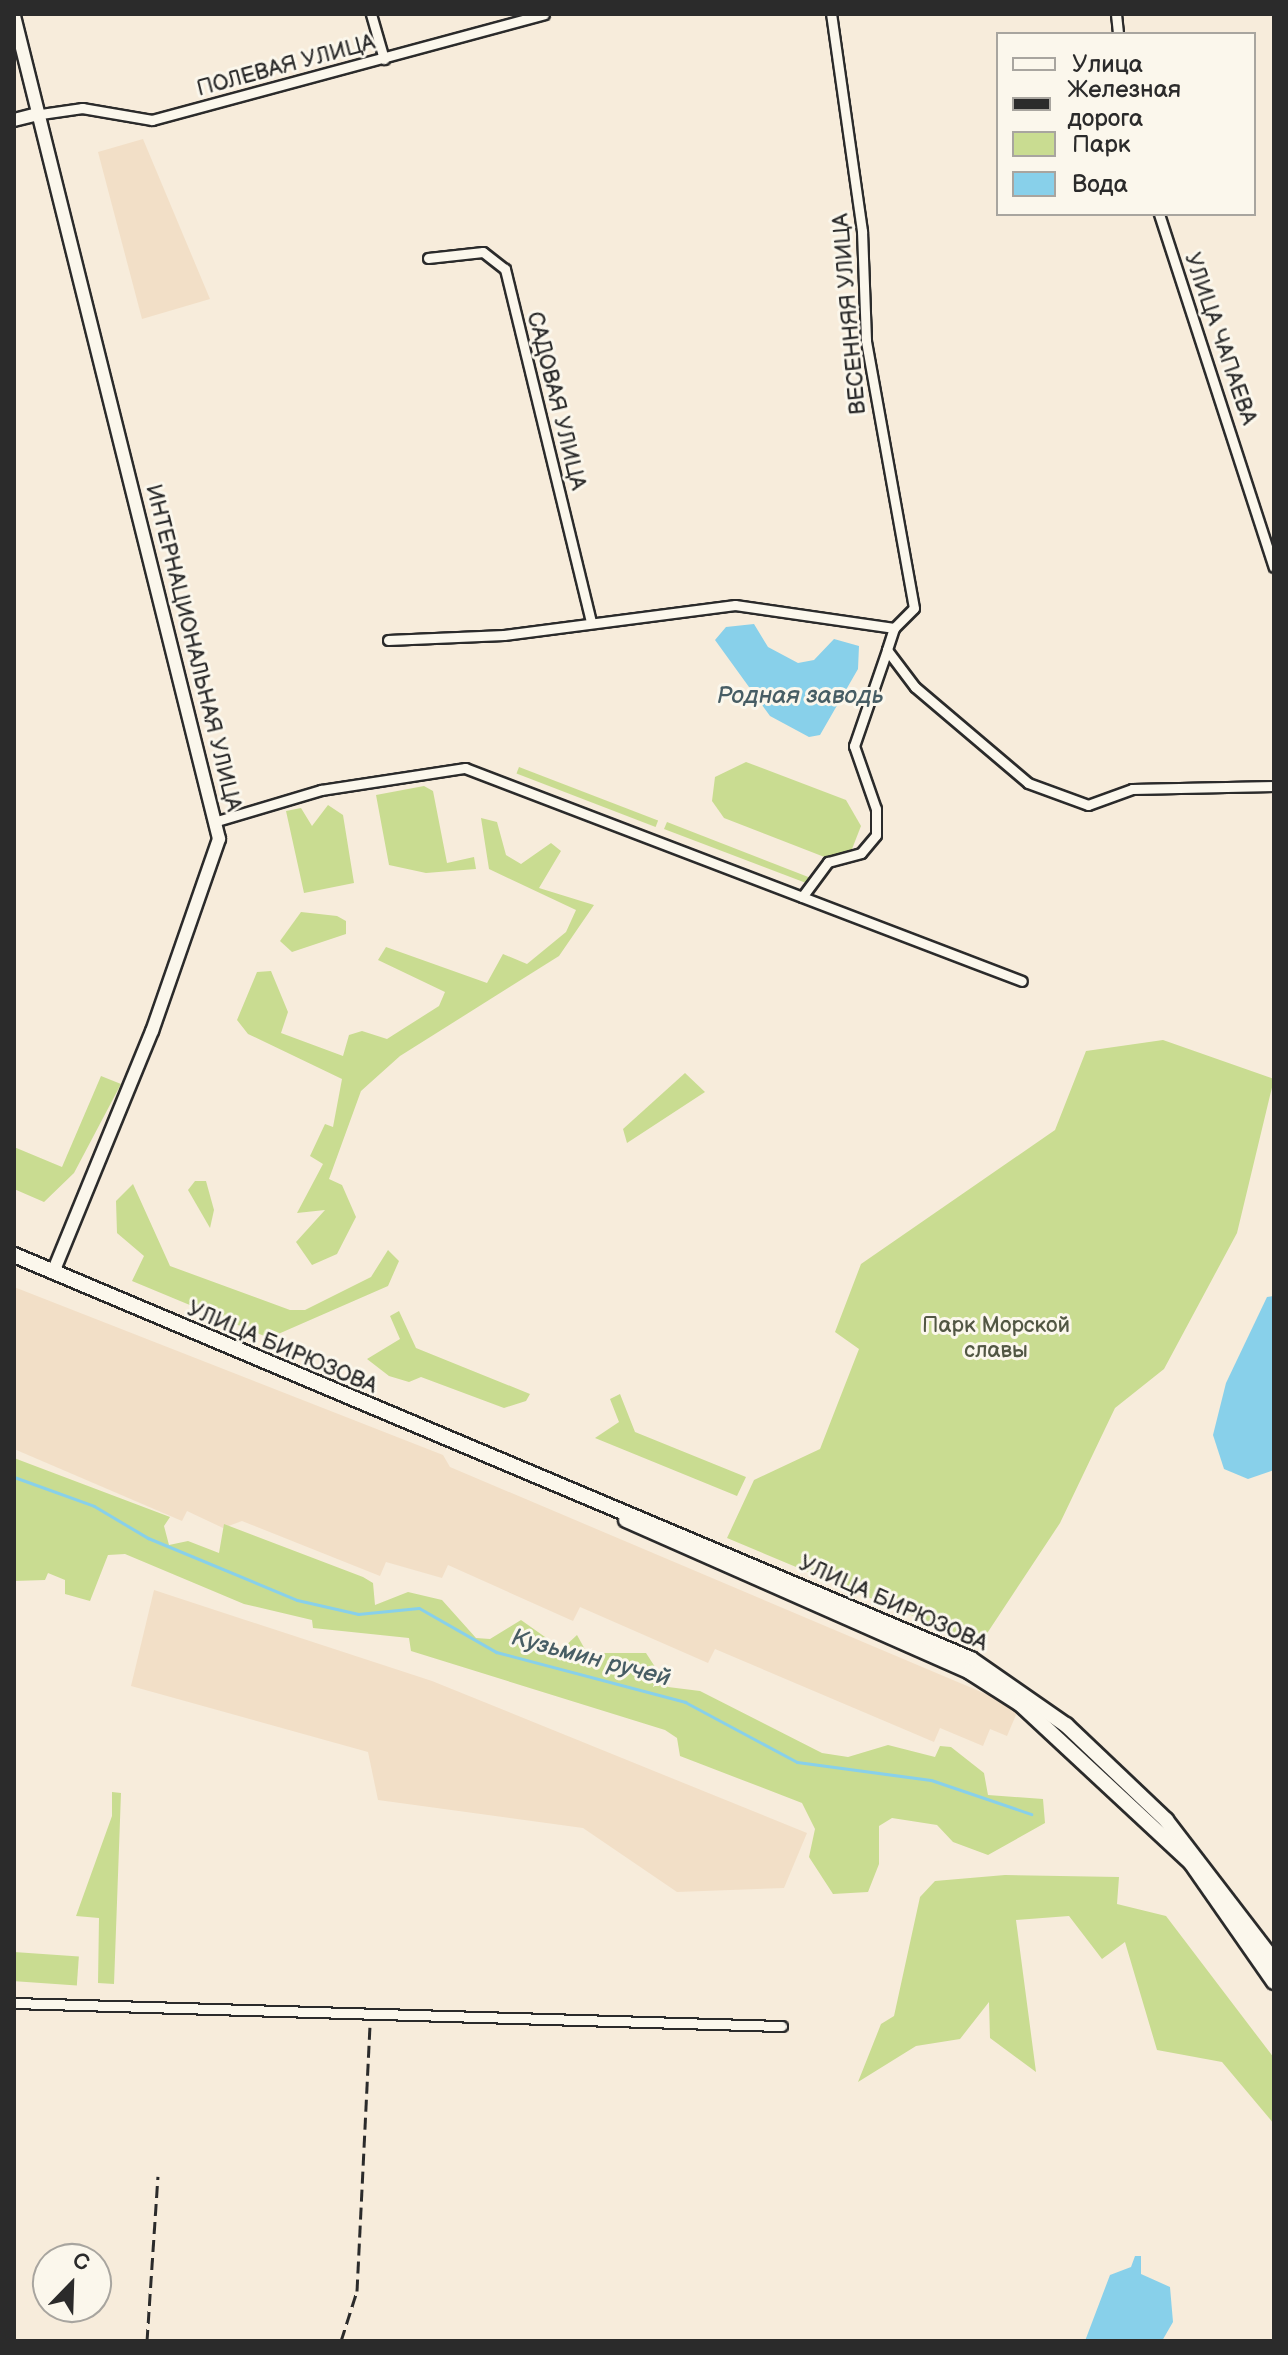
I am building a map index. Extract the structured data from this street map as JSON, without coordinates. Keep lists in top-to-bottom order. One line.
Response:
{"streets":{"main road":["ИНТЕРНАЦИОНАЛЬНАЯ УЛИЦА","УЛИЦА БИРЮЗОВА"],"street":["ПОЛЕВАЯ УЛИЦА","ВЕСЕННЯЯ УЛИЦА","УЛИЦА ЧАПАЕВА","САДОВАЯ УЛИЦА"]},"crossings":[["ПОЛЕВАЯ УЛИЦА","ИНТЕРНАЦИОНАЛЬНАЯ УЛИЦА"],["ИНТЕРНАЦИОНАЛЬНАЯ УЛИЦА","УЛИЦА БИРЮЗОВА"]],"water":["Родная заводь","Кузьмин ручей"],"parks":["Парк Морской славы"],"legend":["Улица","Железная дорога","Парк","Вода"],"north":"top right"}
